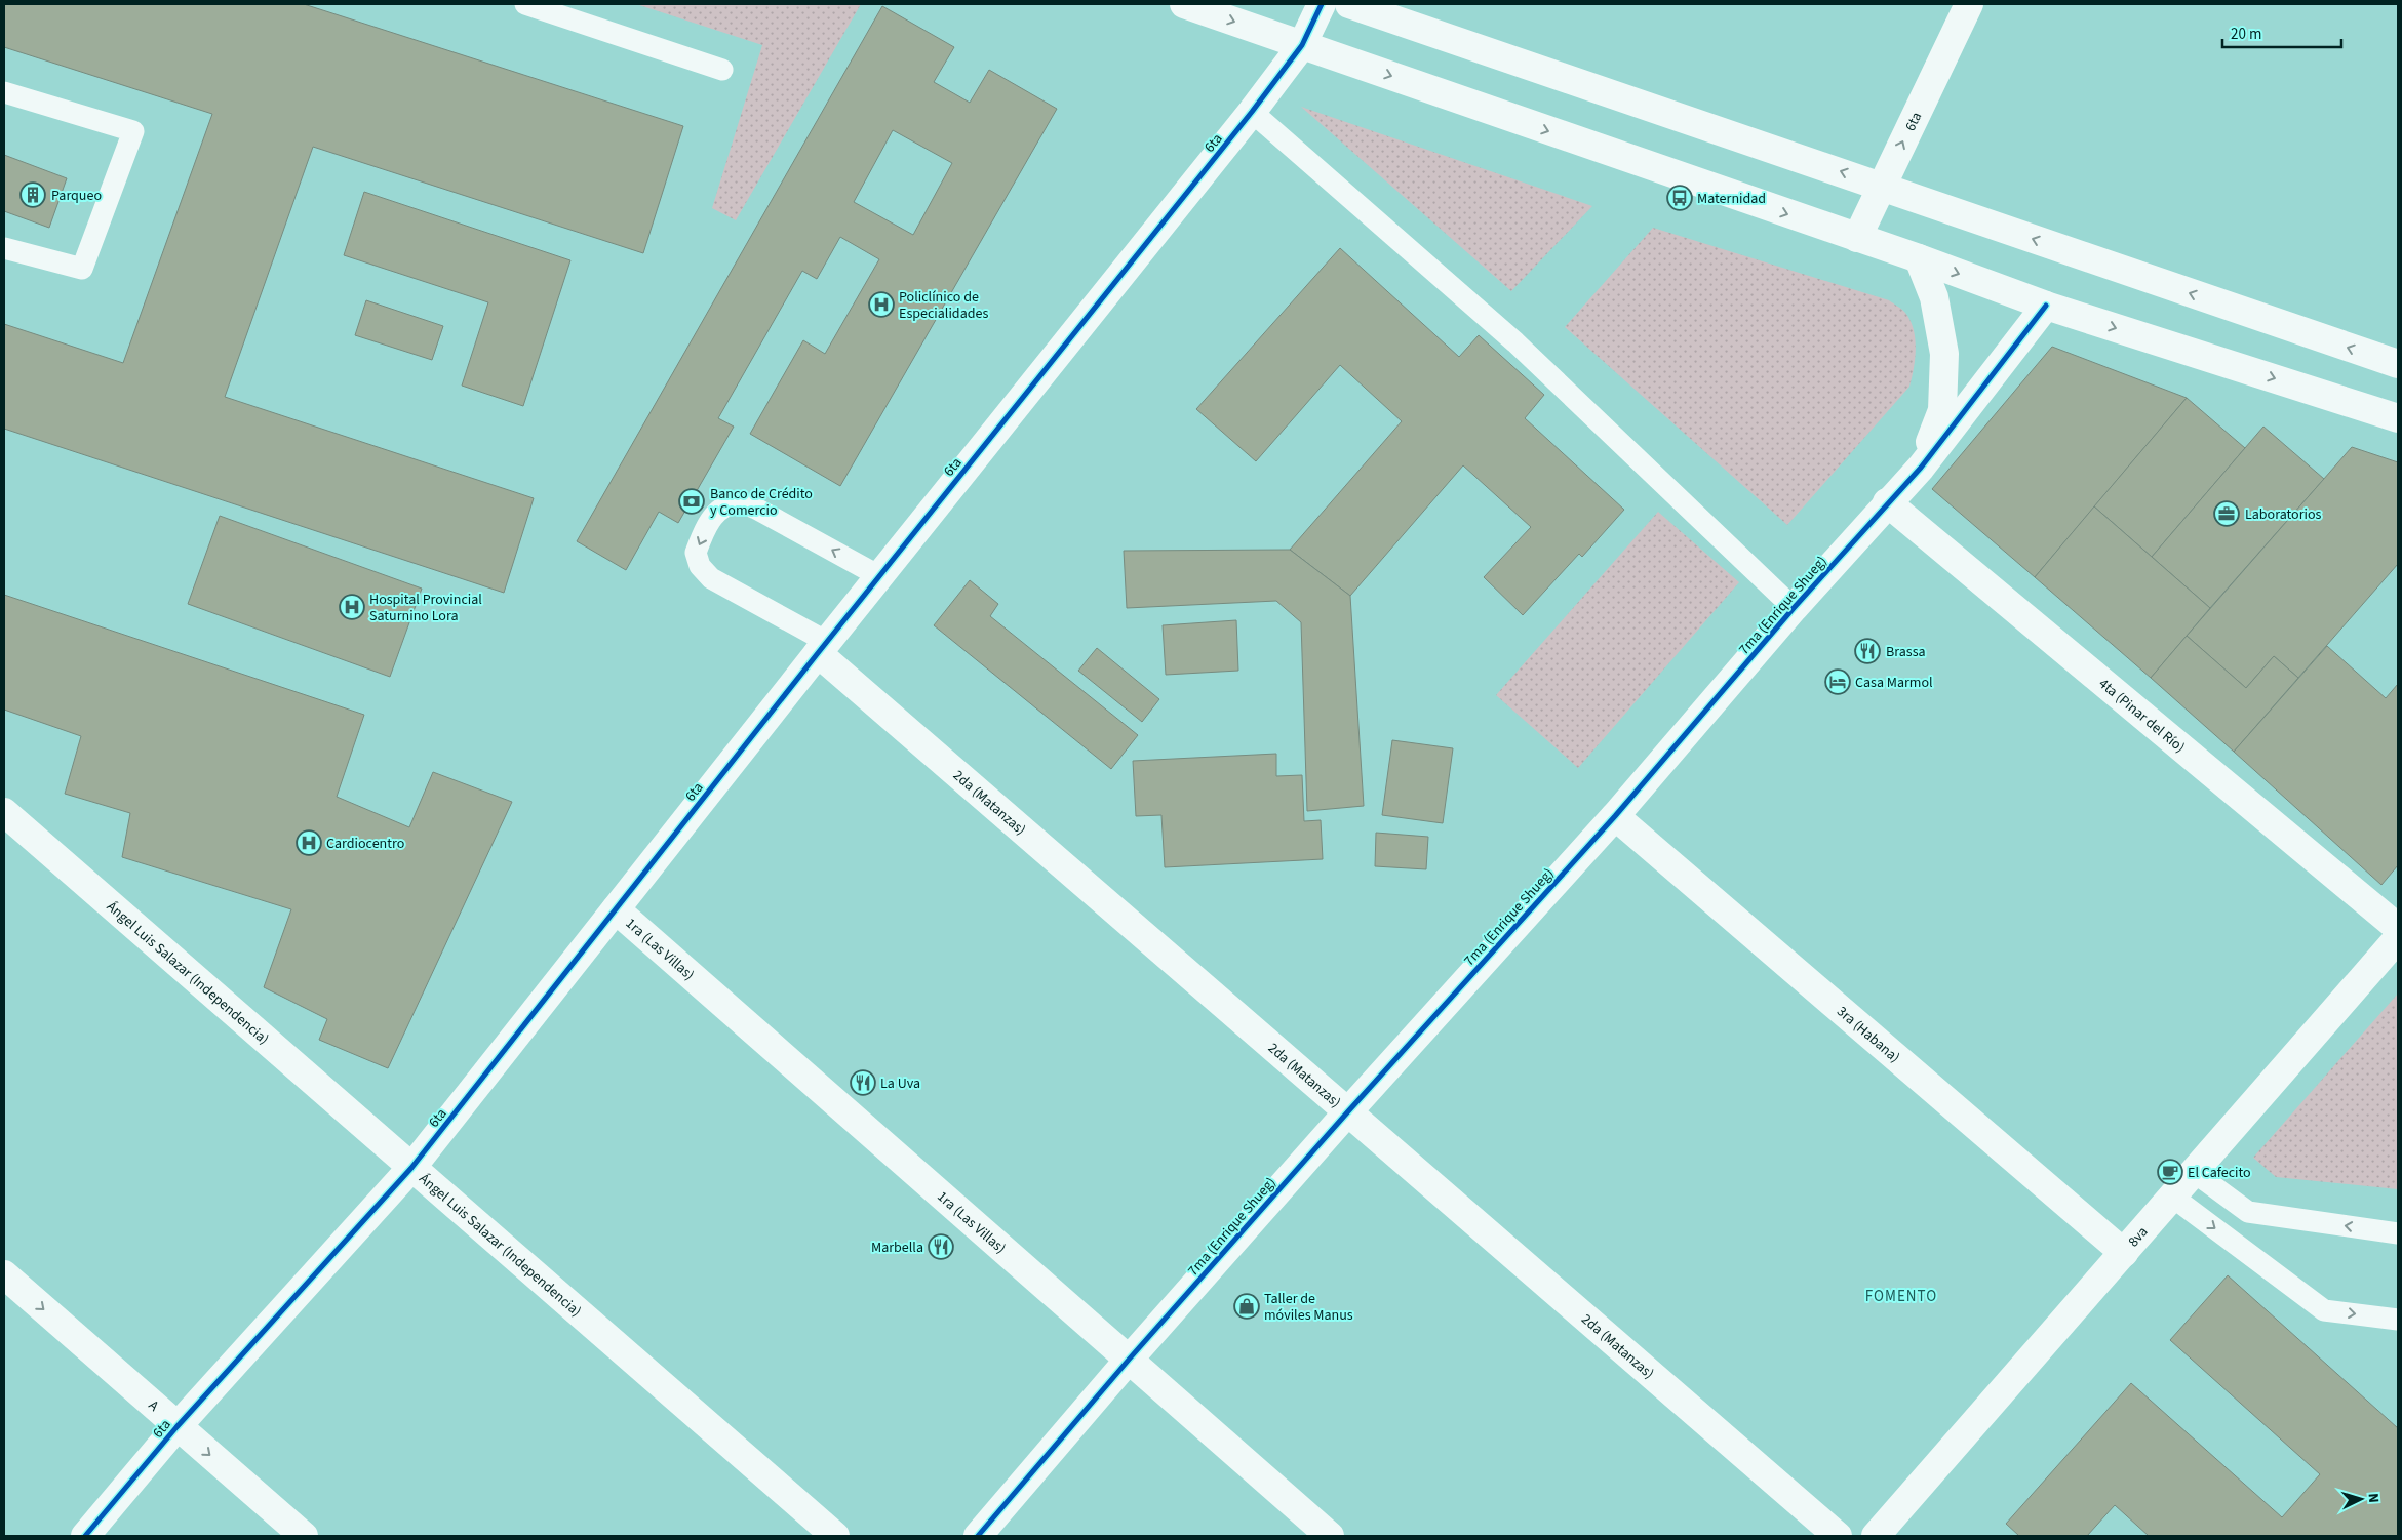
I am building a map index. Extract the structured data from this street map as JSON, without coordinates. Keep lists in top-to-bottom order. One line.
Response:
{"streets":{"street":["6ta","7ma (Enrique Shueg)","4ta (Pinar del Río)","2da (Matanzas)","1ra (Las Villas)","Ángel Luis Salazar (Independencia)","3ra (Habana)","8va","A"]},"crossings":[["6ta","2da (Matanzas)"],["6ta","1ra (Las Villas)"],["6ta","Ángel Luis Salazar (Independencia)"],["6ta","A"],["7ma (Enrique Shueg)","4ta (Pinar del Río)"],["7ma (Enrique Shueg)","2da (Matanzas)"],["7ma (Enrique Shueg)","1ra (Las Villas)"],["7ma (Enrique Shueg)","3ra (Habana)"],["3ra (Habana)","8va"]],"one_way":["A"],"districts":["FOMENTO"],"places":{"building":["Parqueo"],"bus stop":["Maternidad"],"hospital":["Policlínico de Especialidades","Hospital Provincial Saturnino Lora","Cardiocentro"],"bank":["Banco de Crédito y Comercio"],"office":["Laboratorios"],"restaurant":["Brassa","La Uva","Marbella"],"hotel":["Casa Marmol"],"cafe":["El Cafecito"],"shop":["Taller de móviles Manus"]},"scale_bar":"20 m","north":"right"}
